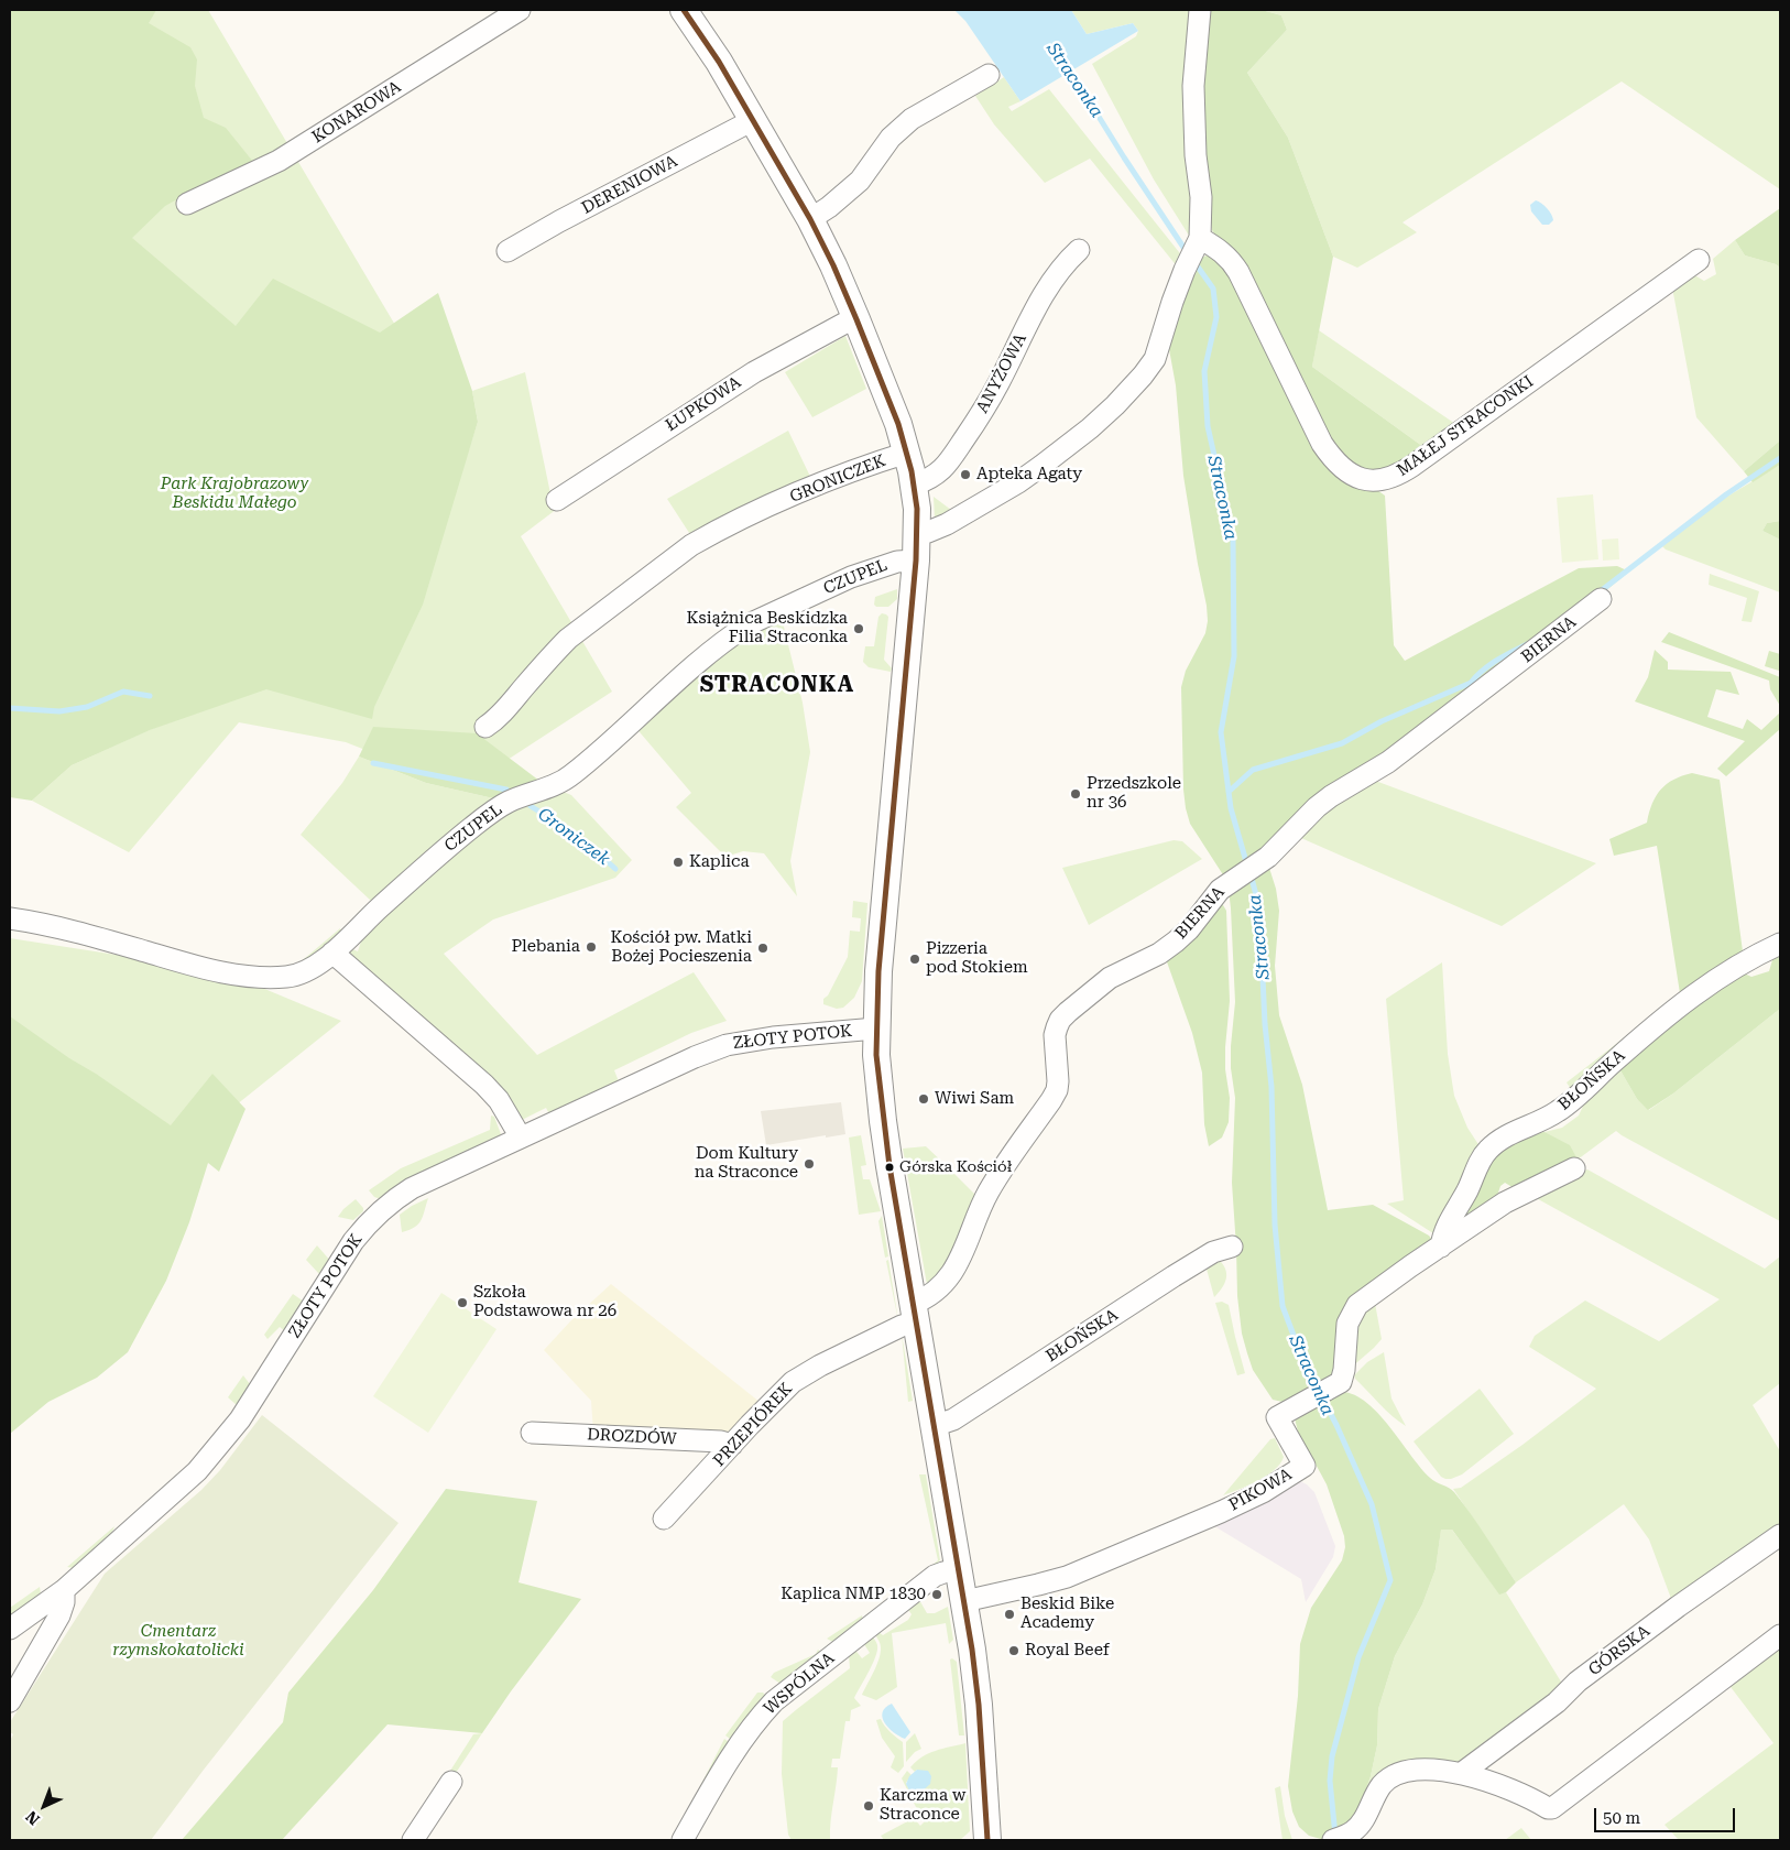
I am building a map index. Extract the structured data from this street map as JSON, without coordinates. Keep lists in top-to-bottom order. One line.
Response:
{"streets":{"street":["KONAROWA","DERENIOWA","ANYŻOWA","ŁUPKOWA","MAŁEJ STRACONKI","GRONICZEK","CZUPEL","BIERNA","ZŁOTY POTOK","BŁOŃSKA","PRZEPIÓREK","DROZDÓW","PIKOWA","GÓRSKA","WSPÓLNA"]},"crossings":[["BIERNA","PRZEPIÓREK"],["BŁOŃSKA","PIKOWA"],["PRZEPIÓREK","DROZDÓW"]],"districts":["STRACONKA"],"water":["Straconka","Groniczek"],"parks":["Park Krajobrazowy Beskidu Małego","Cmentarz rzymskokatolicki"],"places":["Apteka Agaty","Książnica Beskidzka Filia Straconka","Przedszkole nr 36","Kaplica","Plebania","Kościół pw. Matki Bożej Pocieszenia","Pizzeria pod Stokiem","Wiwi Sam","Dom Kultury na Straconce","Górska Kościół","Szkoła Podstawowa nr 26","Kaplica NMP 1830","Beskid Bike Academy","Royal Beef","Karczma w Straconce"],"scale_bar":"50 m","north":"bottom left"}
